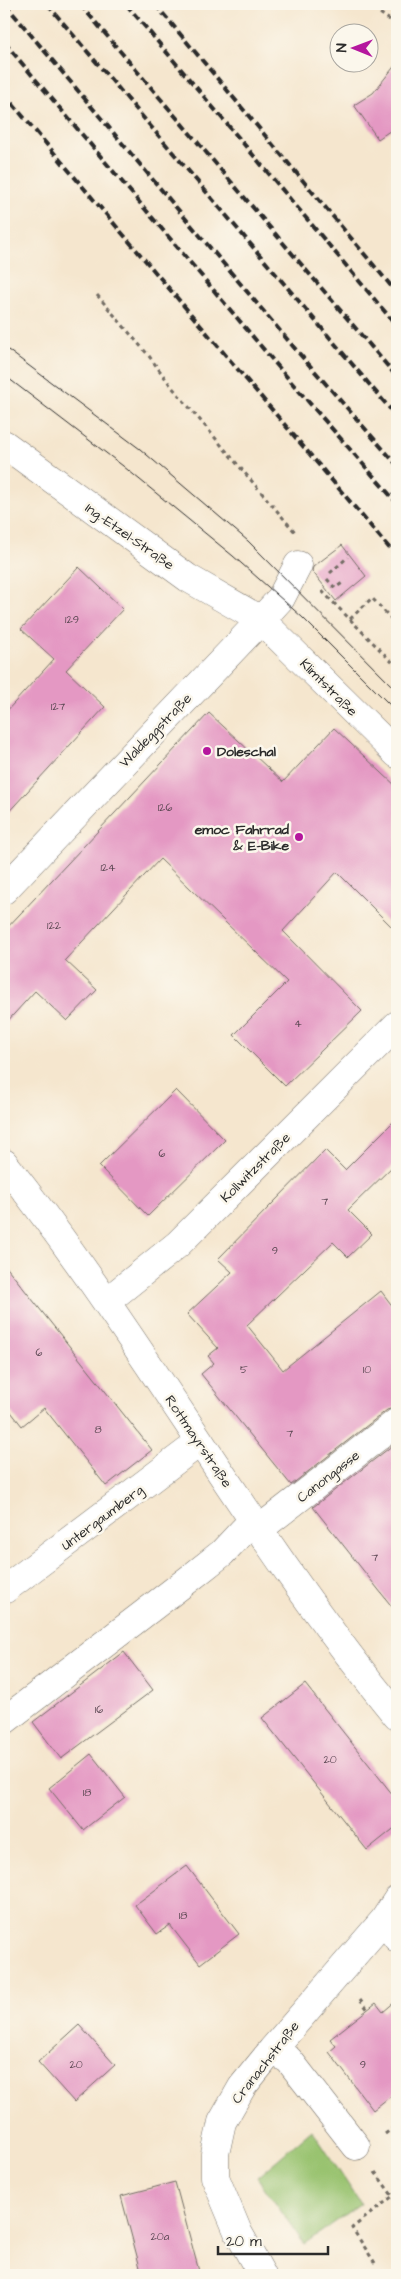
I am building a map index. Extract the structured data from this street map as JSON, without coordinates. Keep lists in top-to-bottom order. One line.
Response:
{"streets":{"street":["Ing.-Etzel-Straße","Klimtstraße","Waldeggstraße","Kollwitzstraße","Rottmayrstraße","Canongasse","Untergaumberg","Cranachstraße"]},"crossings":[["Ing.-Etzel-Straße","Klimtstraße"],["Ing.-Etzel-Straße","Waldeggstraße"],["Klimtstraße","Waldeggstraße"],["Kollwitzstraße","Rottmayrstraße"],["Rottmayrstraße","Canongasse"],["Rottmayrstraße","Untergaumberg"]],"places":["Doleschal","emoc Fahrrad & E-Bike"],"house_numbers":["129","127","126","124","122","4","6","7","9","6","5","10","8","7","7","16","20","18","18","20","9","20a"],"scale_bar":"20 m","north":"left"}
